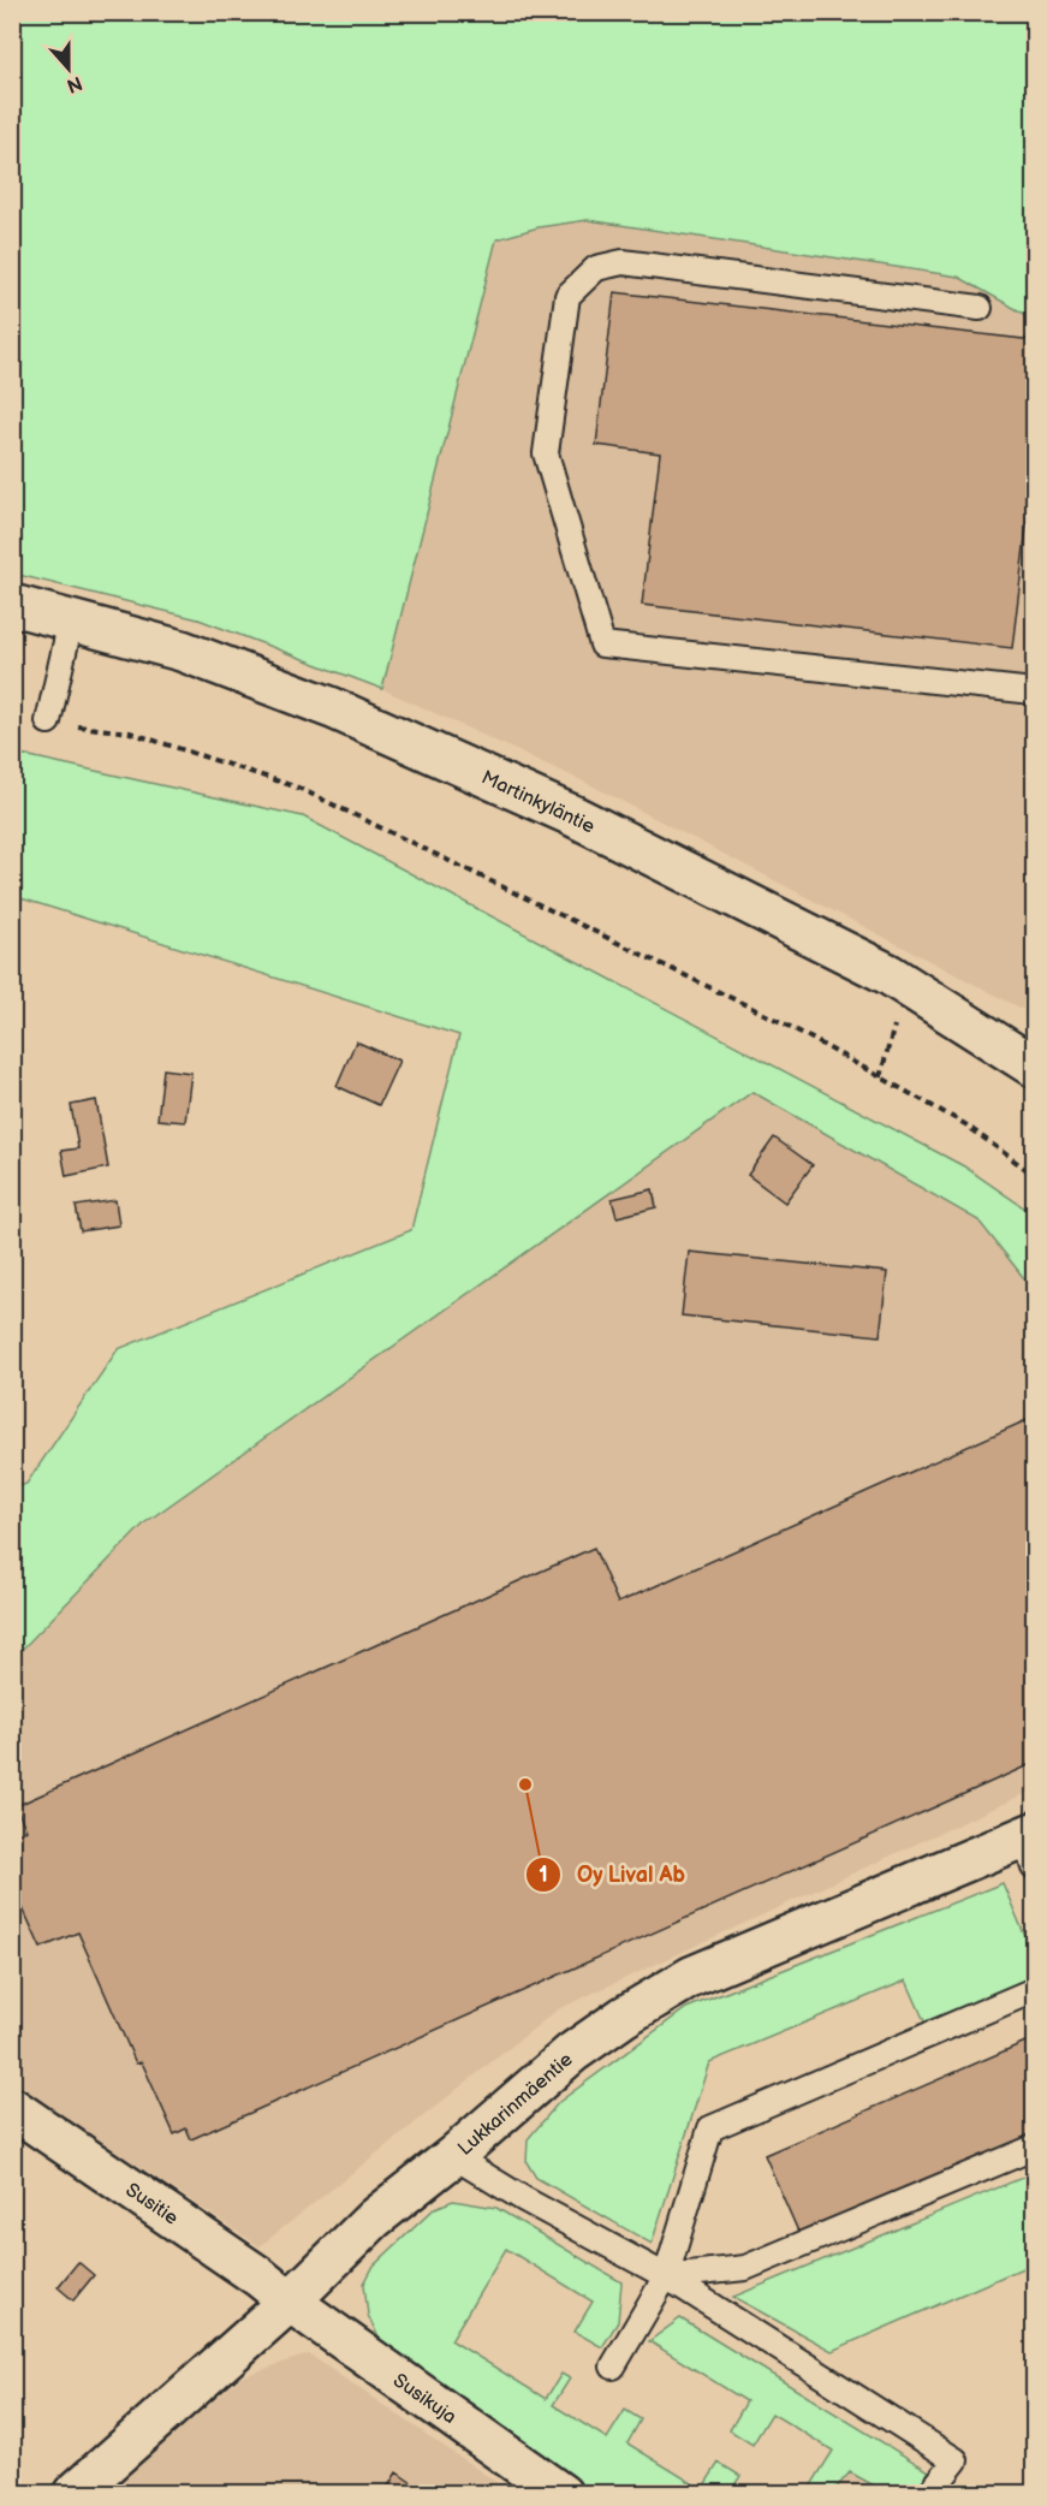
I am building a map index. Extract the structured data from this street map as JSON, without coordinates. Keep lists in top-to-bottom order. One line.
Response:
{"streets":{"street":["Martinkyläntie","Lukkarinmäentie","Susitie","Susikuja"]},"crossings":[["Lukkarinmäentie","Susitie"],["Lukkarinmäentie","Susikuja"],["Susitie","Susikuja"]],"places":["Oy Lival Ab"],"north":"bottom"}
